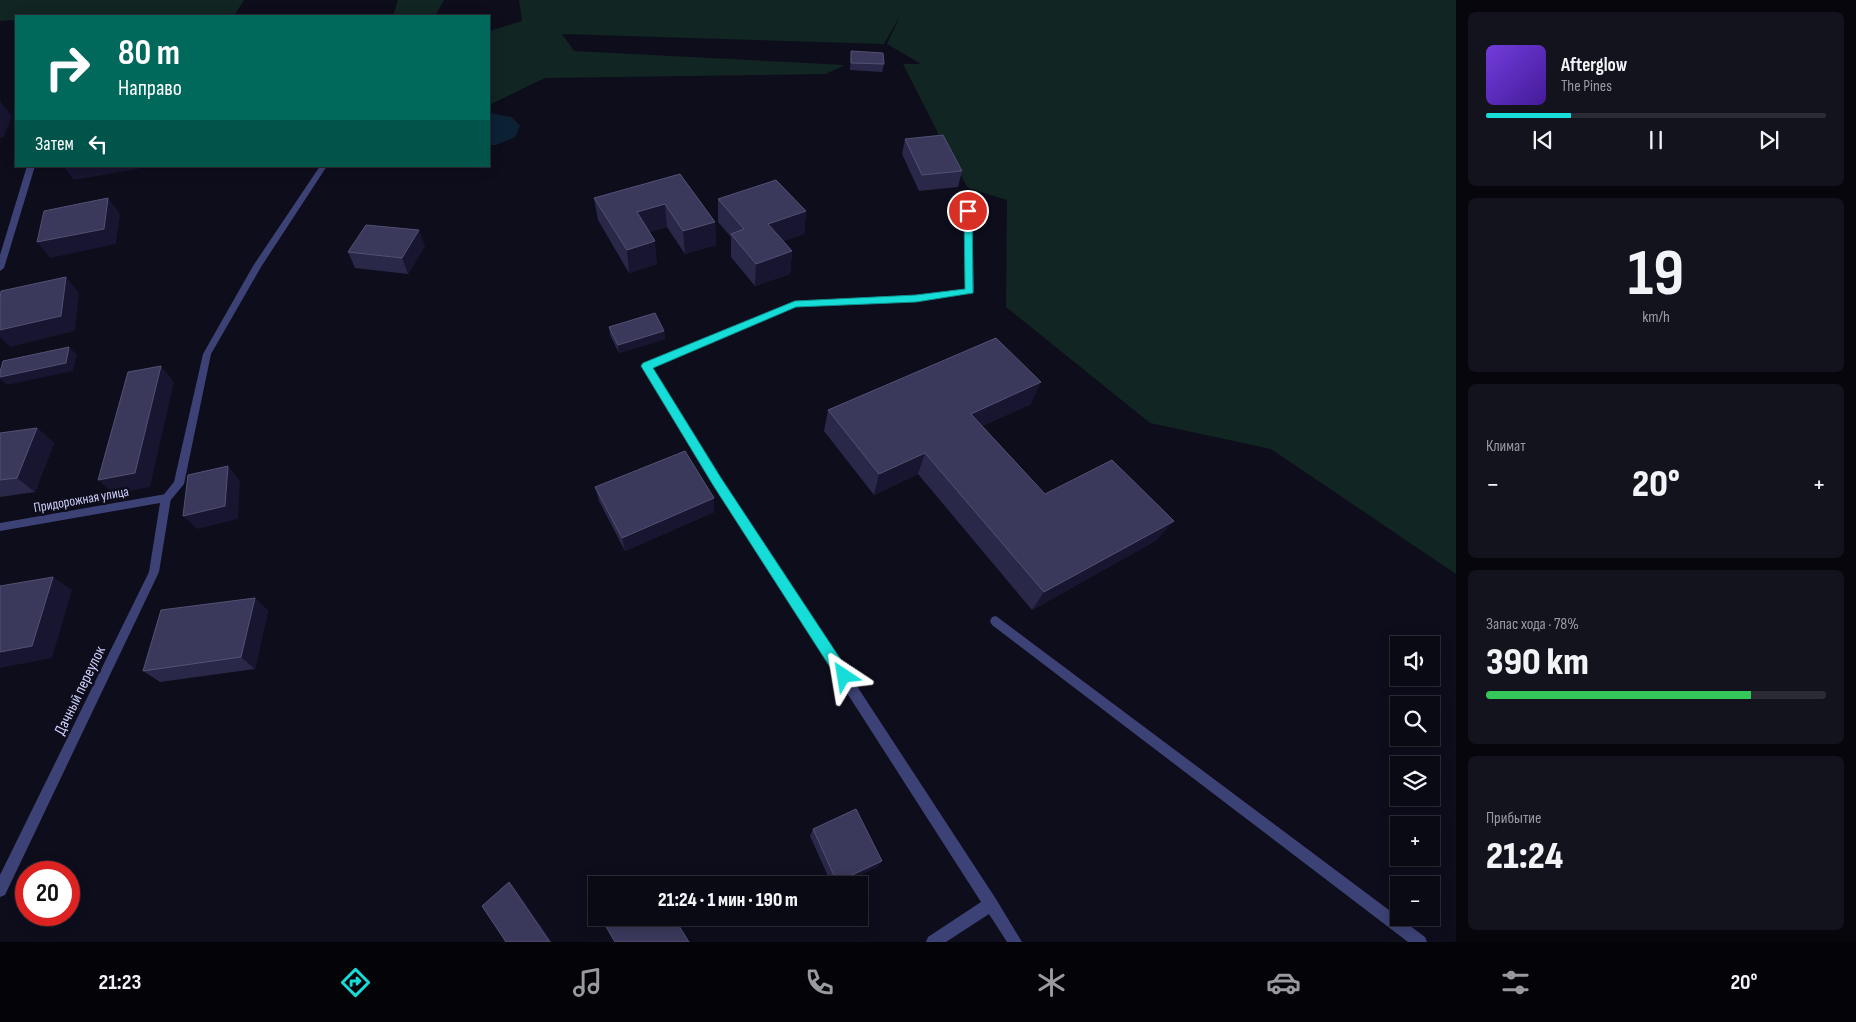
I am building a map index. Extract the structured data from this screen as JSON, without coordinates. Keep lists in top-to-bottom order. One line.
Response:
{"streets":{"street":["Придорожная улица","Дачный переулок"]},"crossings":[["Придорожная улица","Дачный переулок"]],"page":{"turn":["80 m","Направо"],"song":["Afterglow","The Pines"],"then":"Затем","tile":[["19","km/h"],"Климат",["Запас хода · 78%","390 km"],["Прибытие","21:24"]],"heat":["−","20°","+"],"map_buttons":["+","−"],"limit":"20","trip":"21:24 · 1 мин · 190 m","tabs":["21:23","20°"]}}
